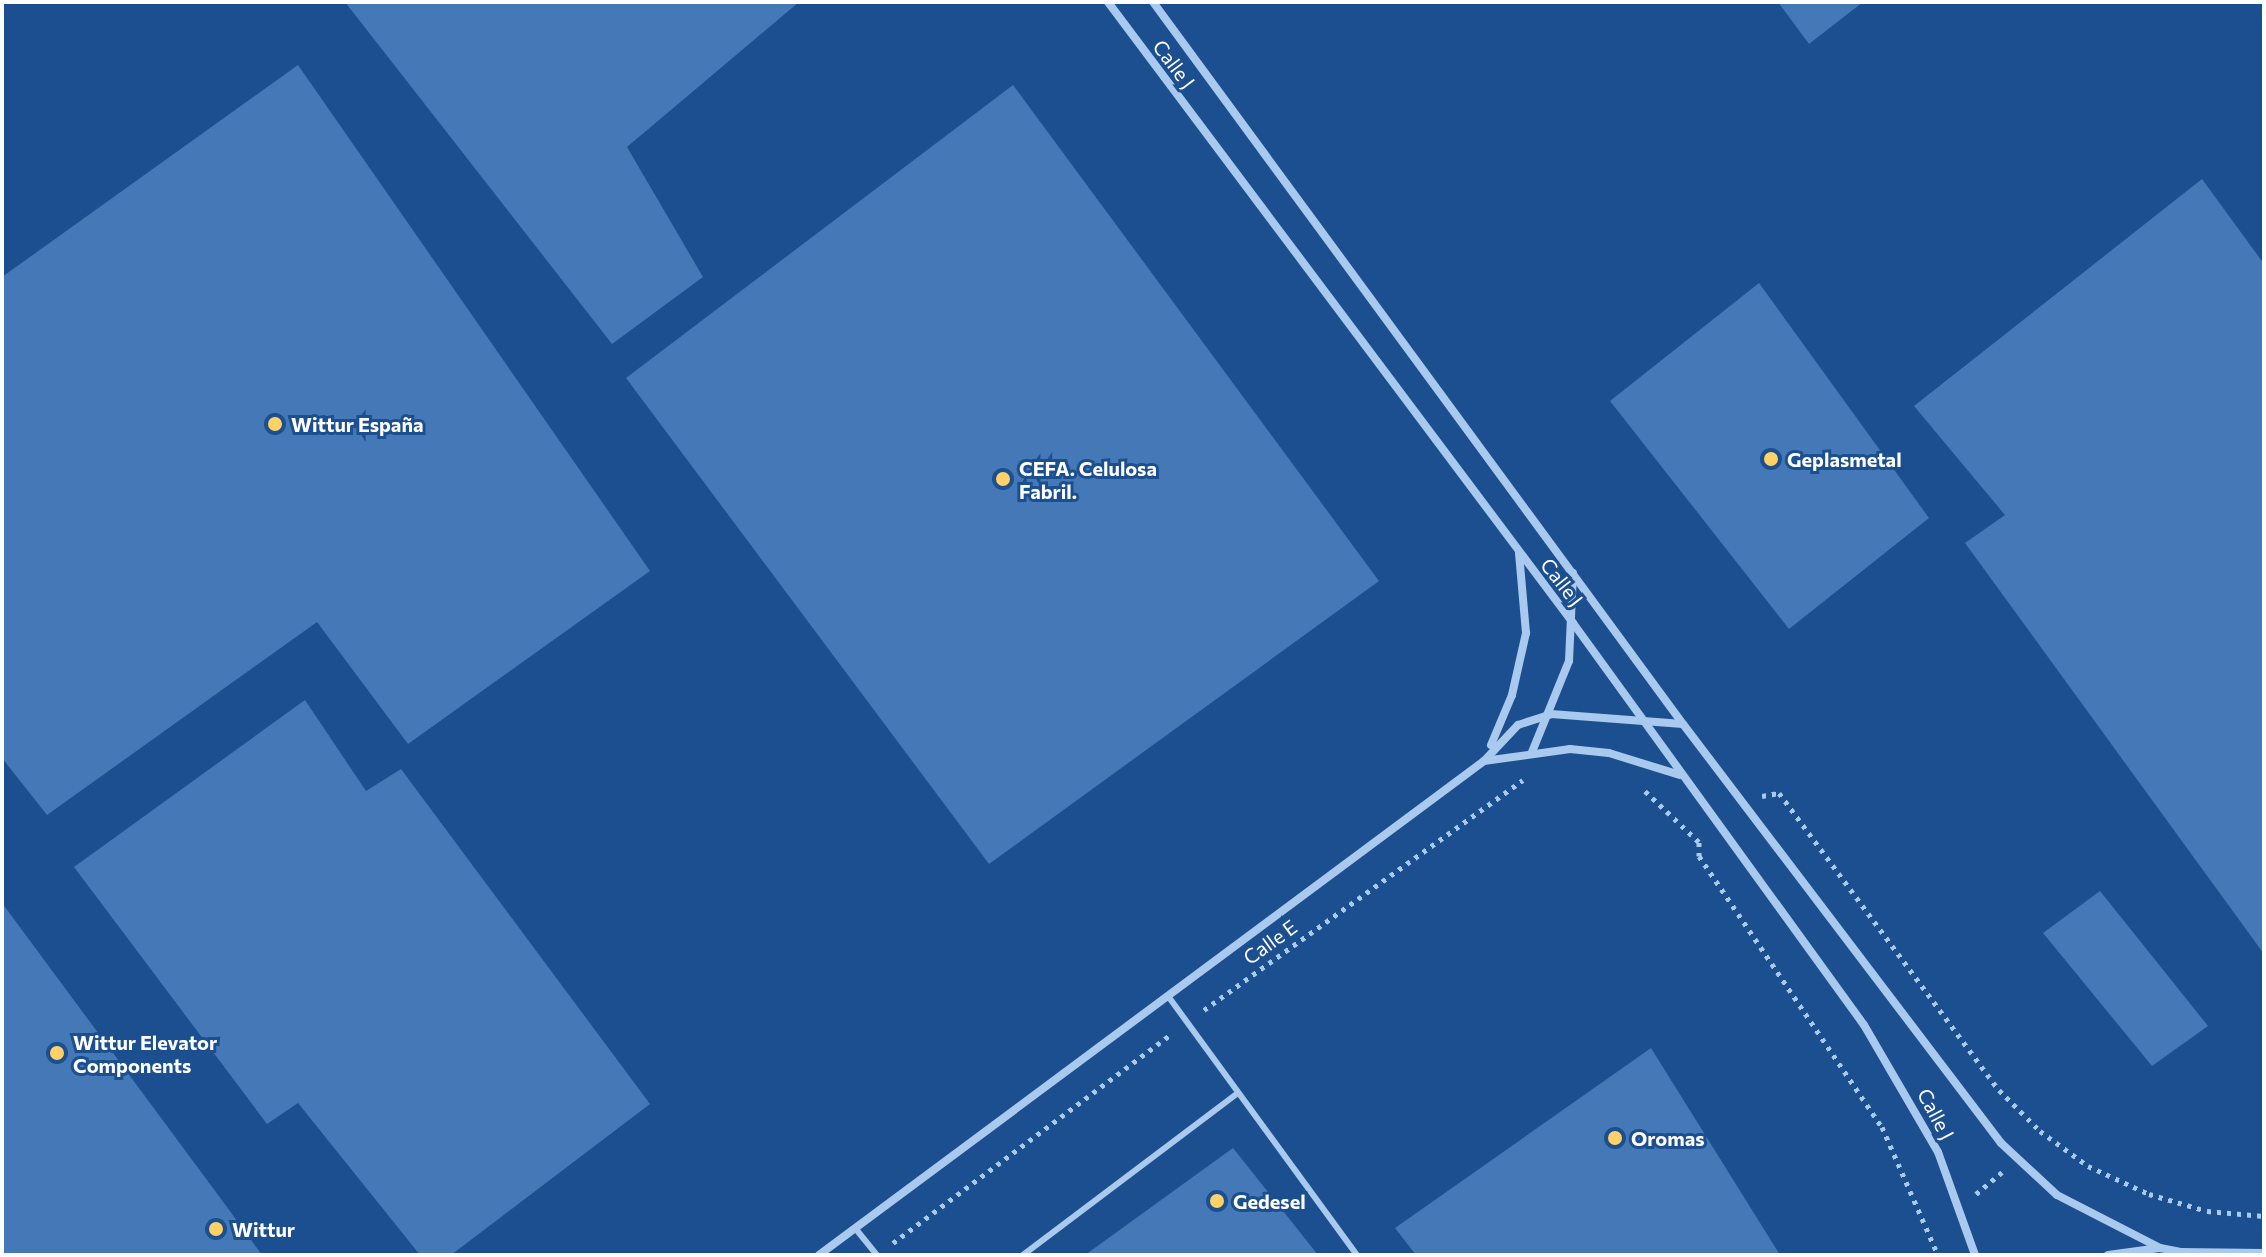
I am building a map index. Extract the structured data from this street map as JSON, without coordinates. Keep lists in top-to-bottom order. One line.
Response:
{"streets":{"street":["Calle J","Calle E"]},"crossings":[["Calle J","Calle E"]],"places":["Wittur España","Geplasmetal","CEFA. Celulosa Fabril.","Wittur Elevator Components","Oromas","Gedesel","Wittur"]}
